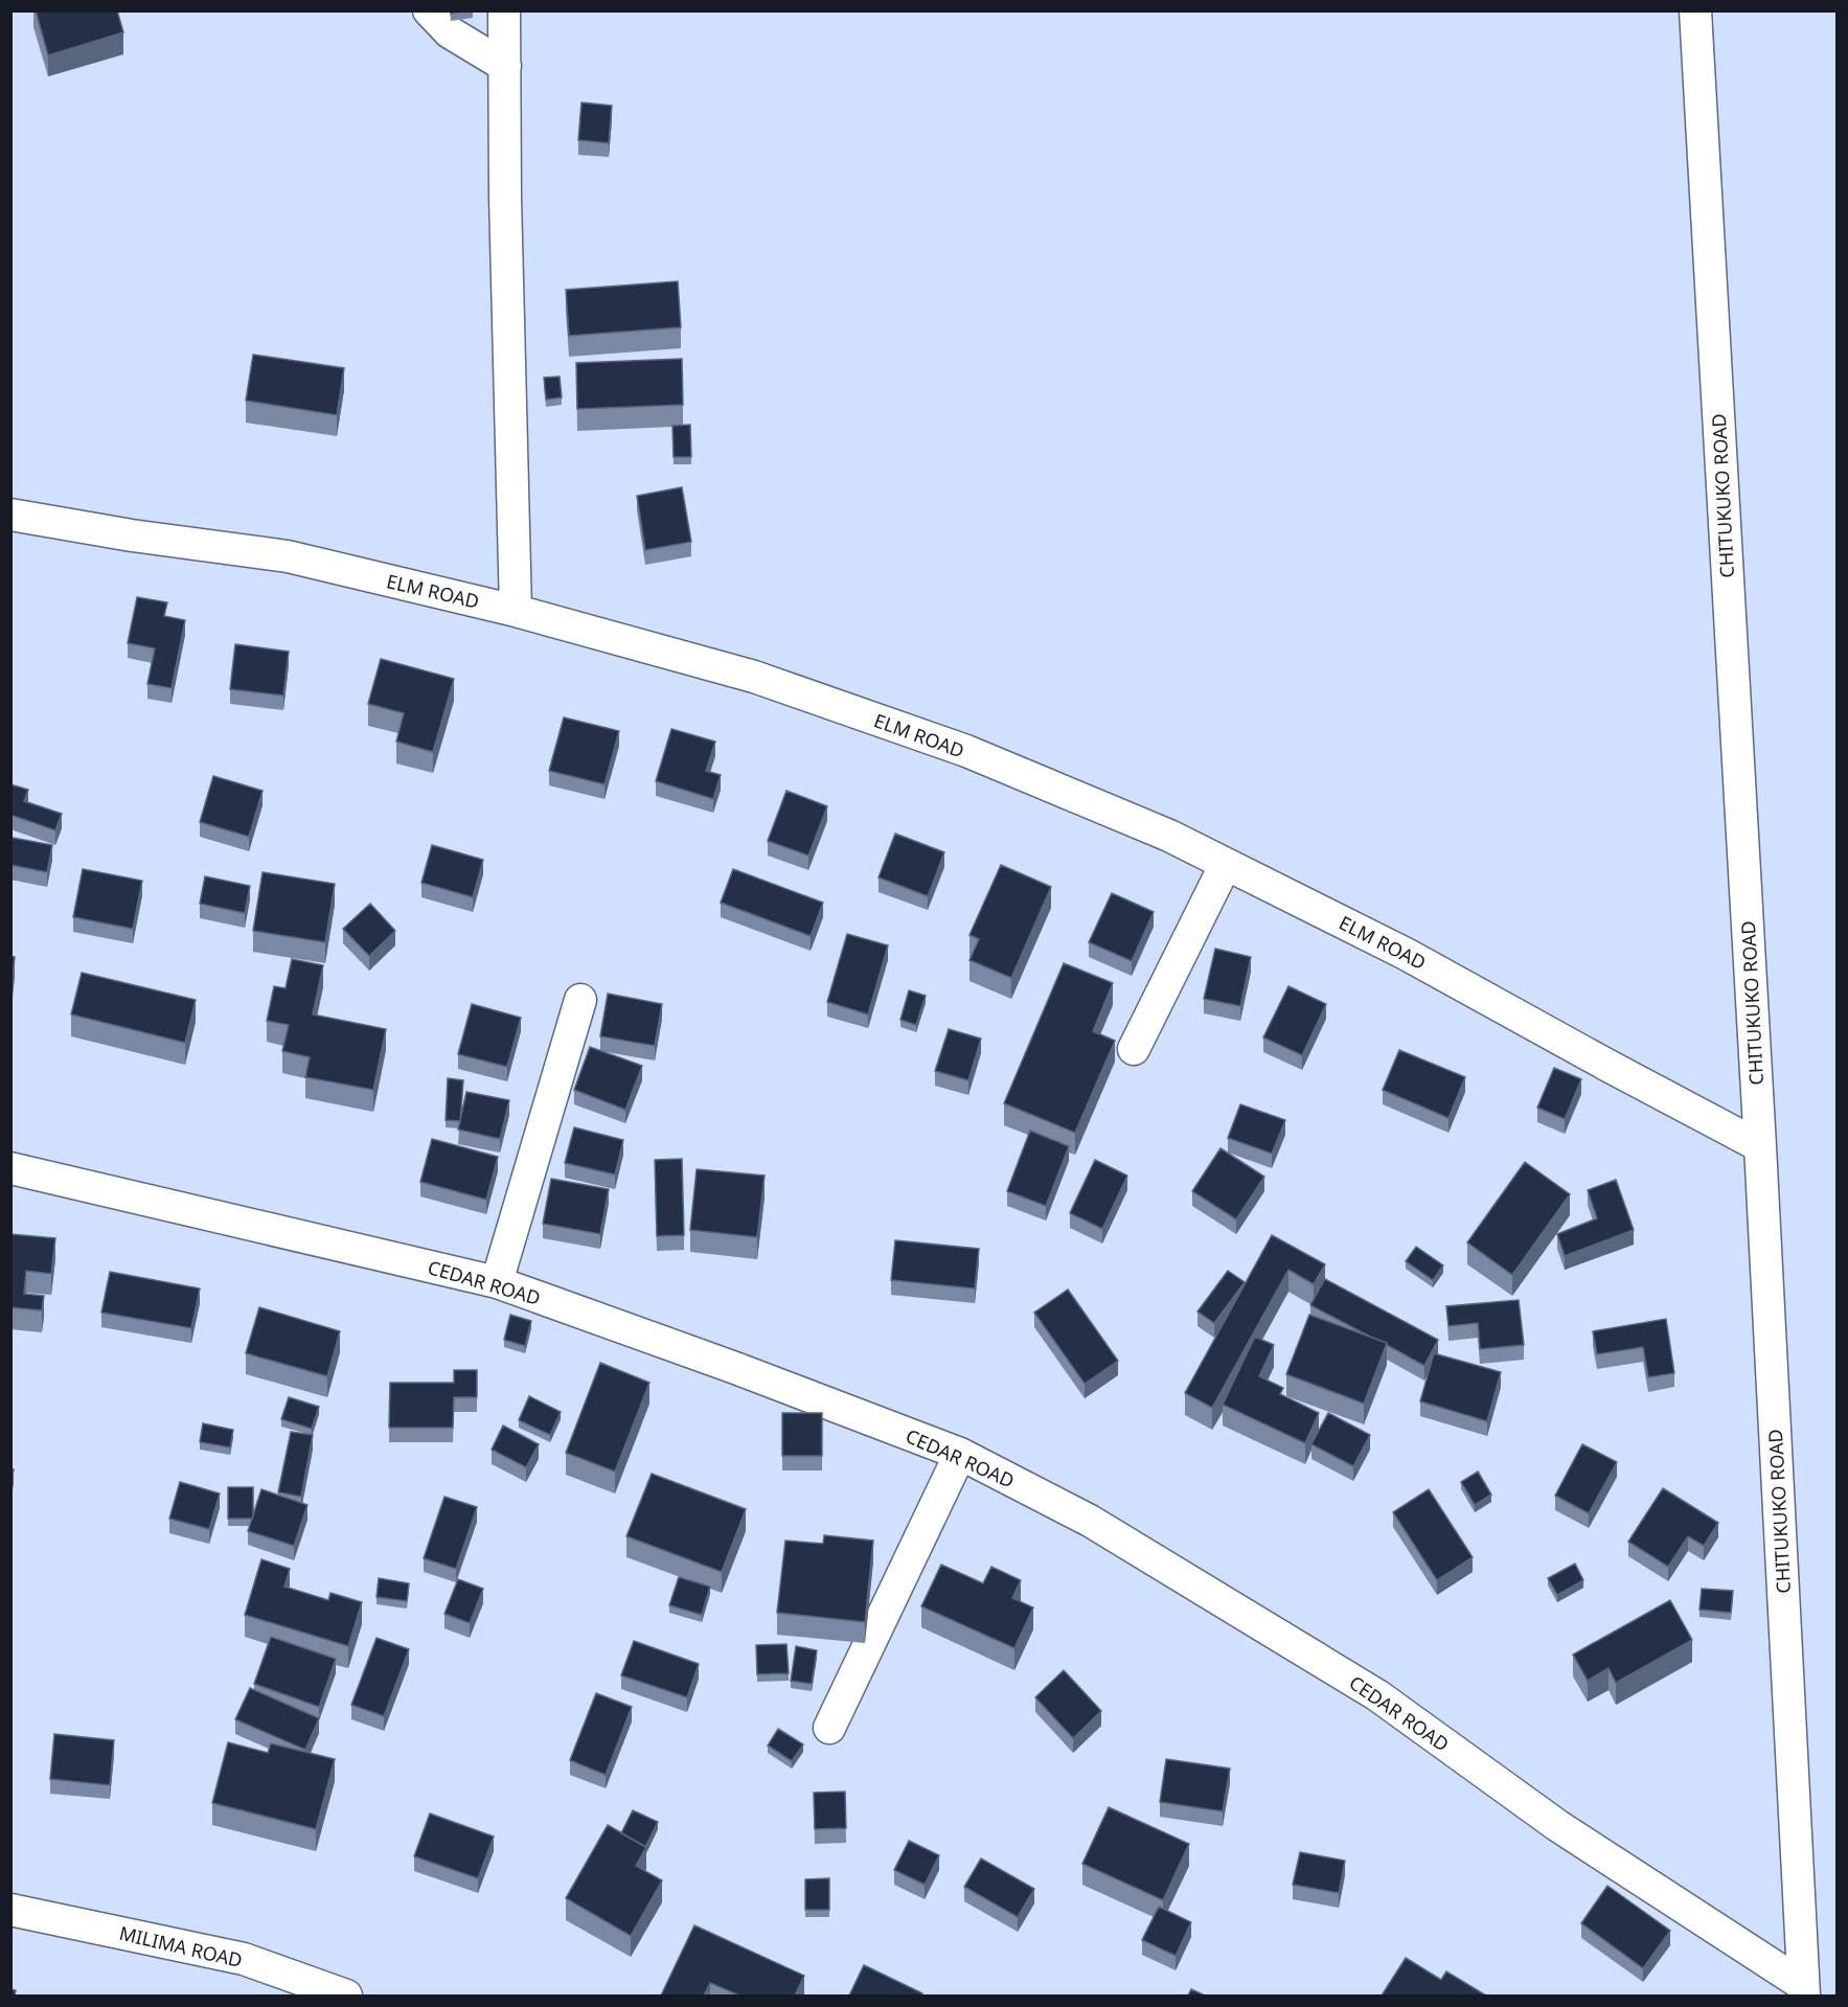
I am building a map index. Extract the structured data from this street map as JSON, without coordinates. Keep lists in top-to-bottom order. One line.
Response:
{"streets":{"street":["CHITUKUKO ROAD","ELM ROAD","CEDAR ROAD","MILIMA ROAD"]},"crossings":[["CHITUKUKO ROAD","ELM ROAD"],["CHITUKUKO ROAD","CEDAR ROAD"]]}
